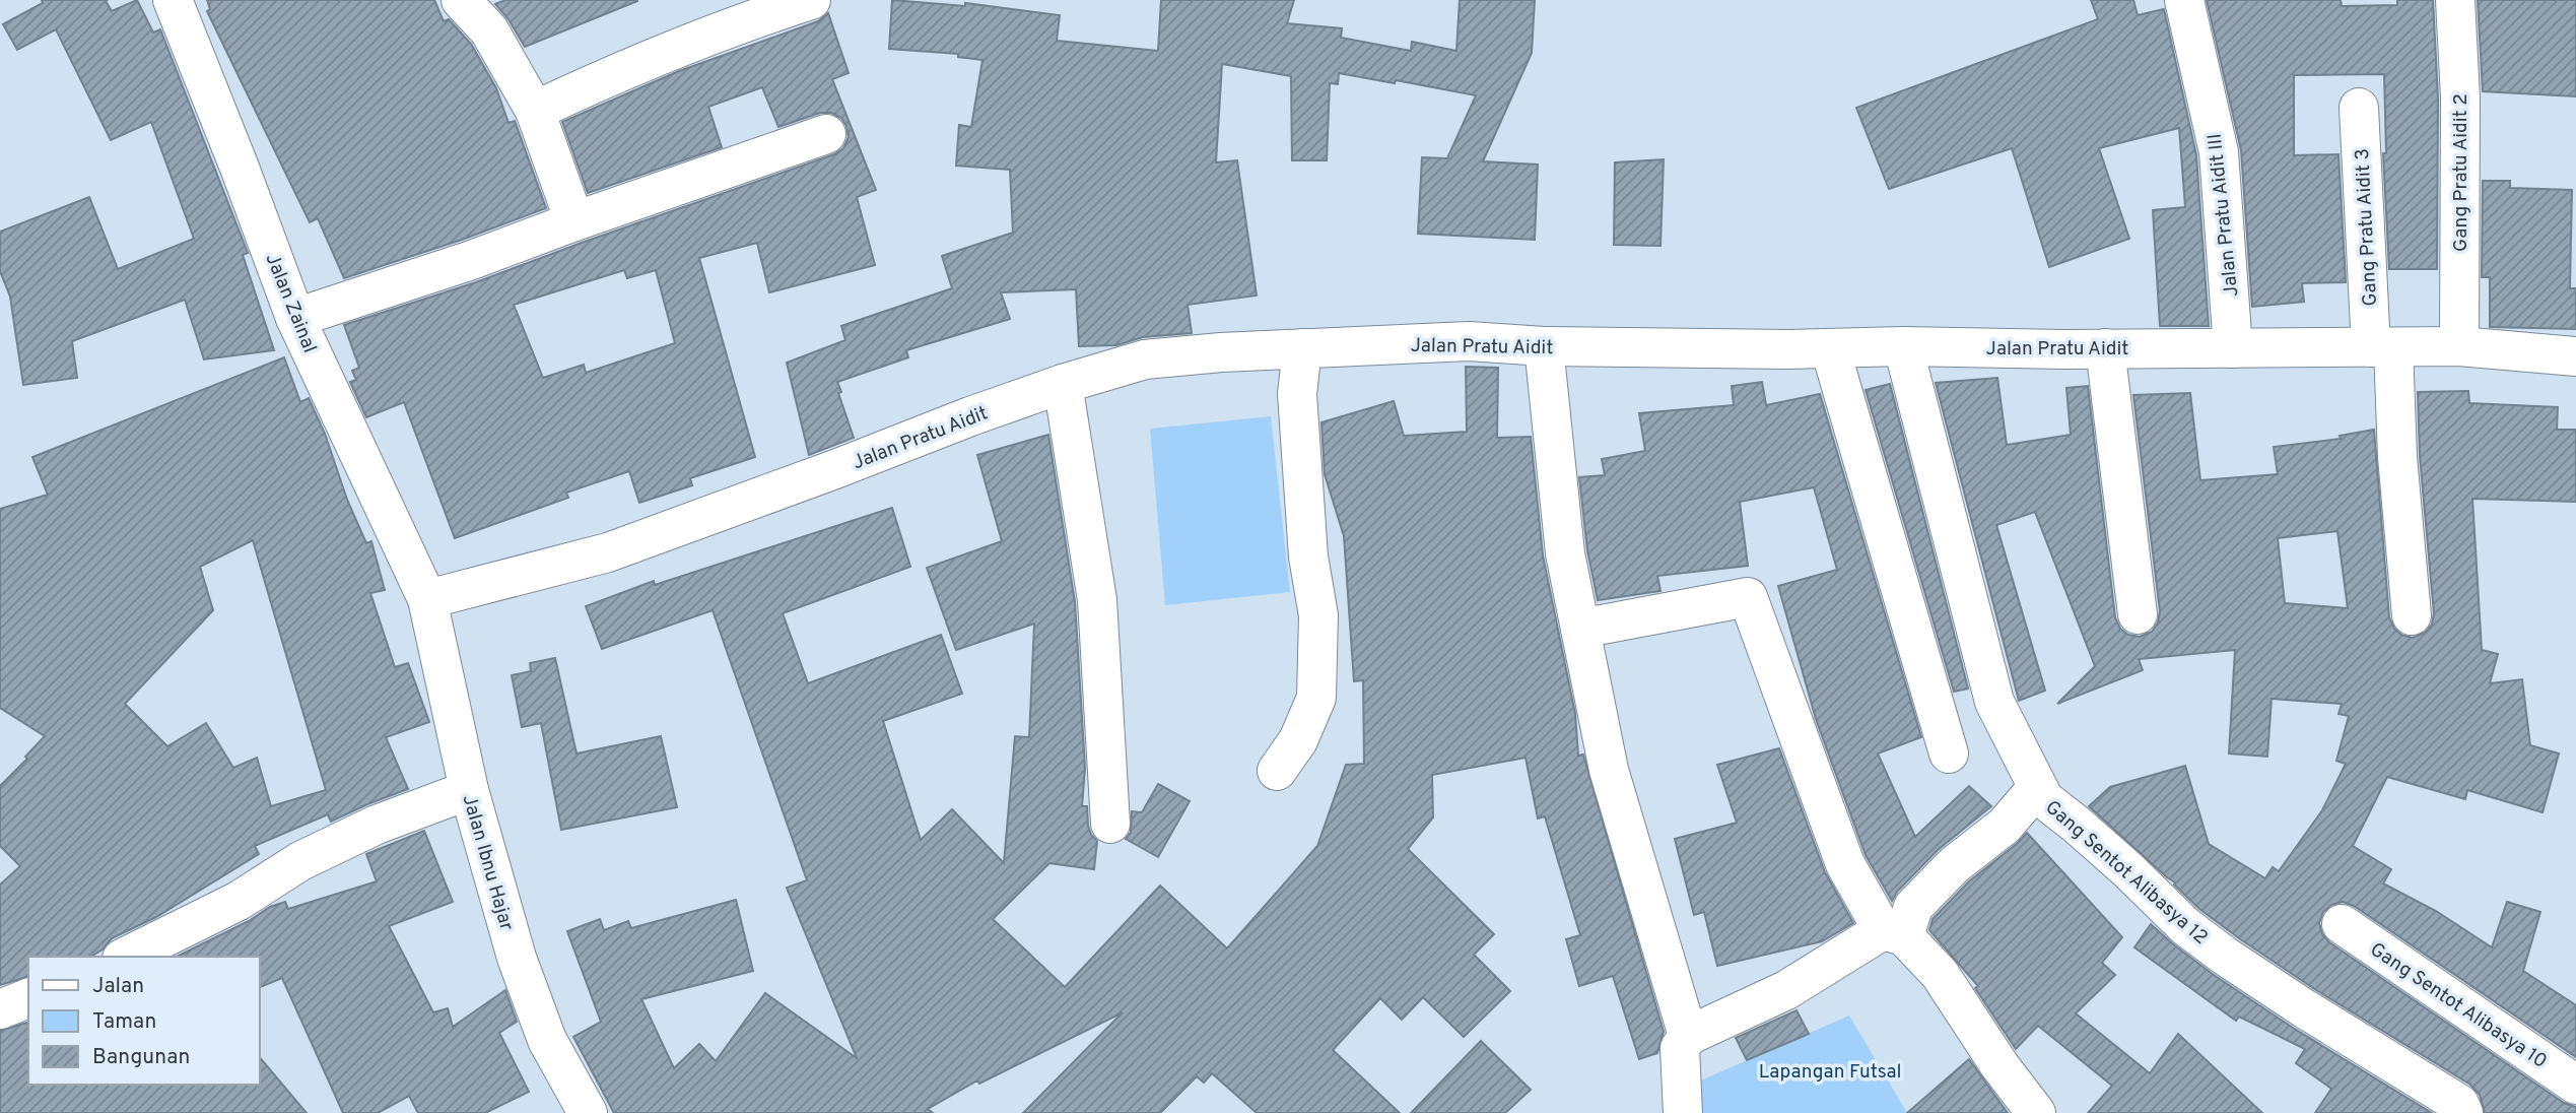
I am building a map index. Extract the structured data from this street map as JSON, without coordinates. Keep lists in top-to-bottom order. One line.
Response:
{"streets":{"street":["Gang Pratu Aidit 2","Jalan Pratu Aidit III","Gang Pratu Aidit 3","Jalan Zainal","Jalan Pratu Aidit","Jalan Ibnu Hajar","Gang Sentot Alibasya 12","Gang Sentot Alibasya 10"]},"crossings":[["Gang Pratu Aidit 2","Jalan Pratu Aidit"],["Jalan Pratu Aidit III","Jalan Pratu Aidit"],["Gang Pratu Aidit 3","Jalan Pratu Aidit"],["Jalan Zainal","Jalan Pratu Aidit"],["Jalan Zainal","Jalan Ibnu Hajar"],["Jalan Pratu Aidit","Jalan Ibnu Hajar"],["Jalan Pratu Aidit","Gang Sentot Alibasya 12"]],"parks":["Lapangan Futsal"],"legend":["Jalan","Taman","Bangunan"]}
